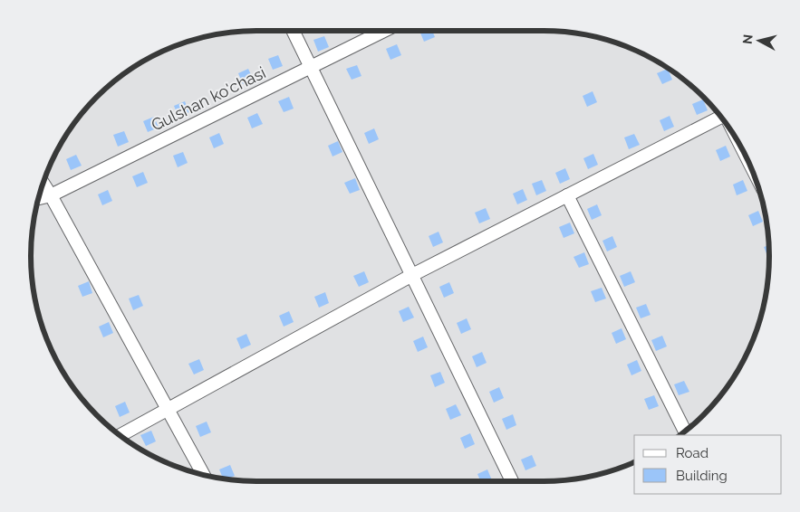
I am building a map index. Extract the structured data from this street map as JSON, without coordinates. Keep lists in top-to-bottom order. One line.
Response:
{"streets":{"street":["Gulshan ko'chasi"]},"legend":["Road","Building"],"north":"left"}
